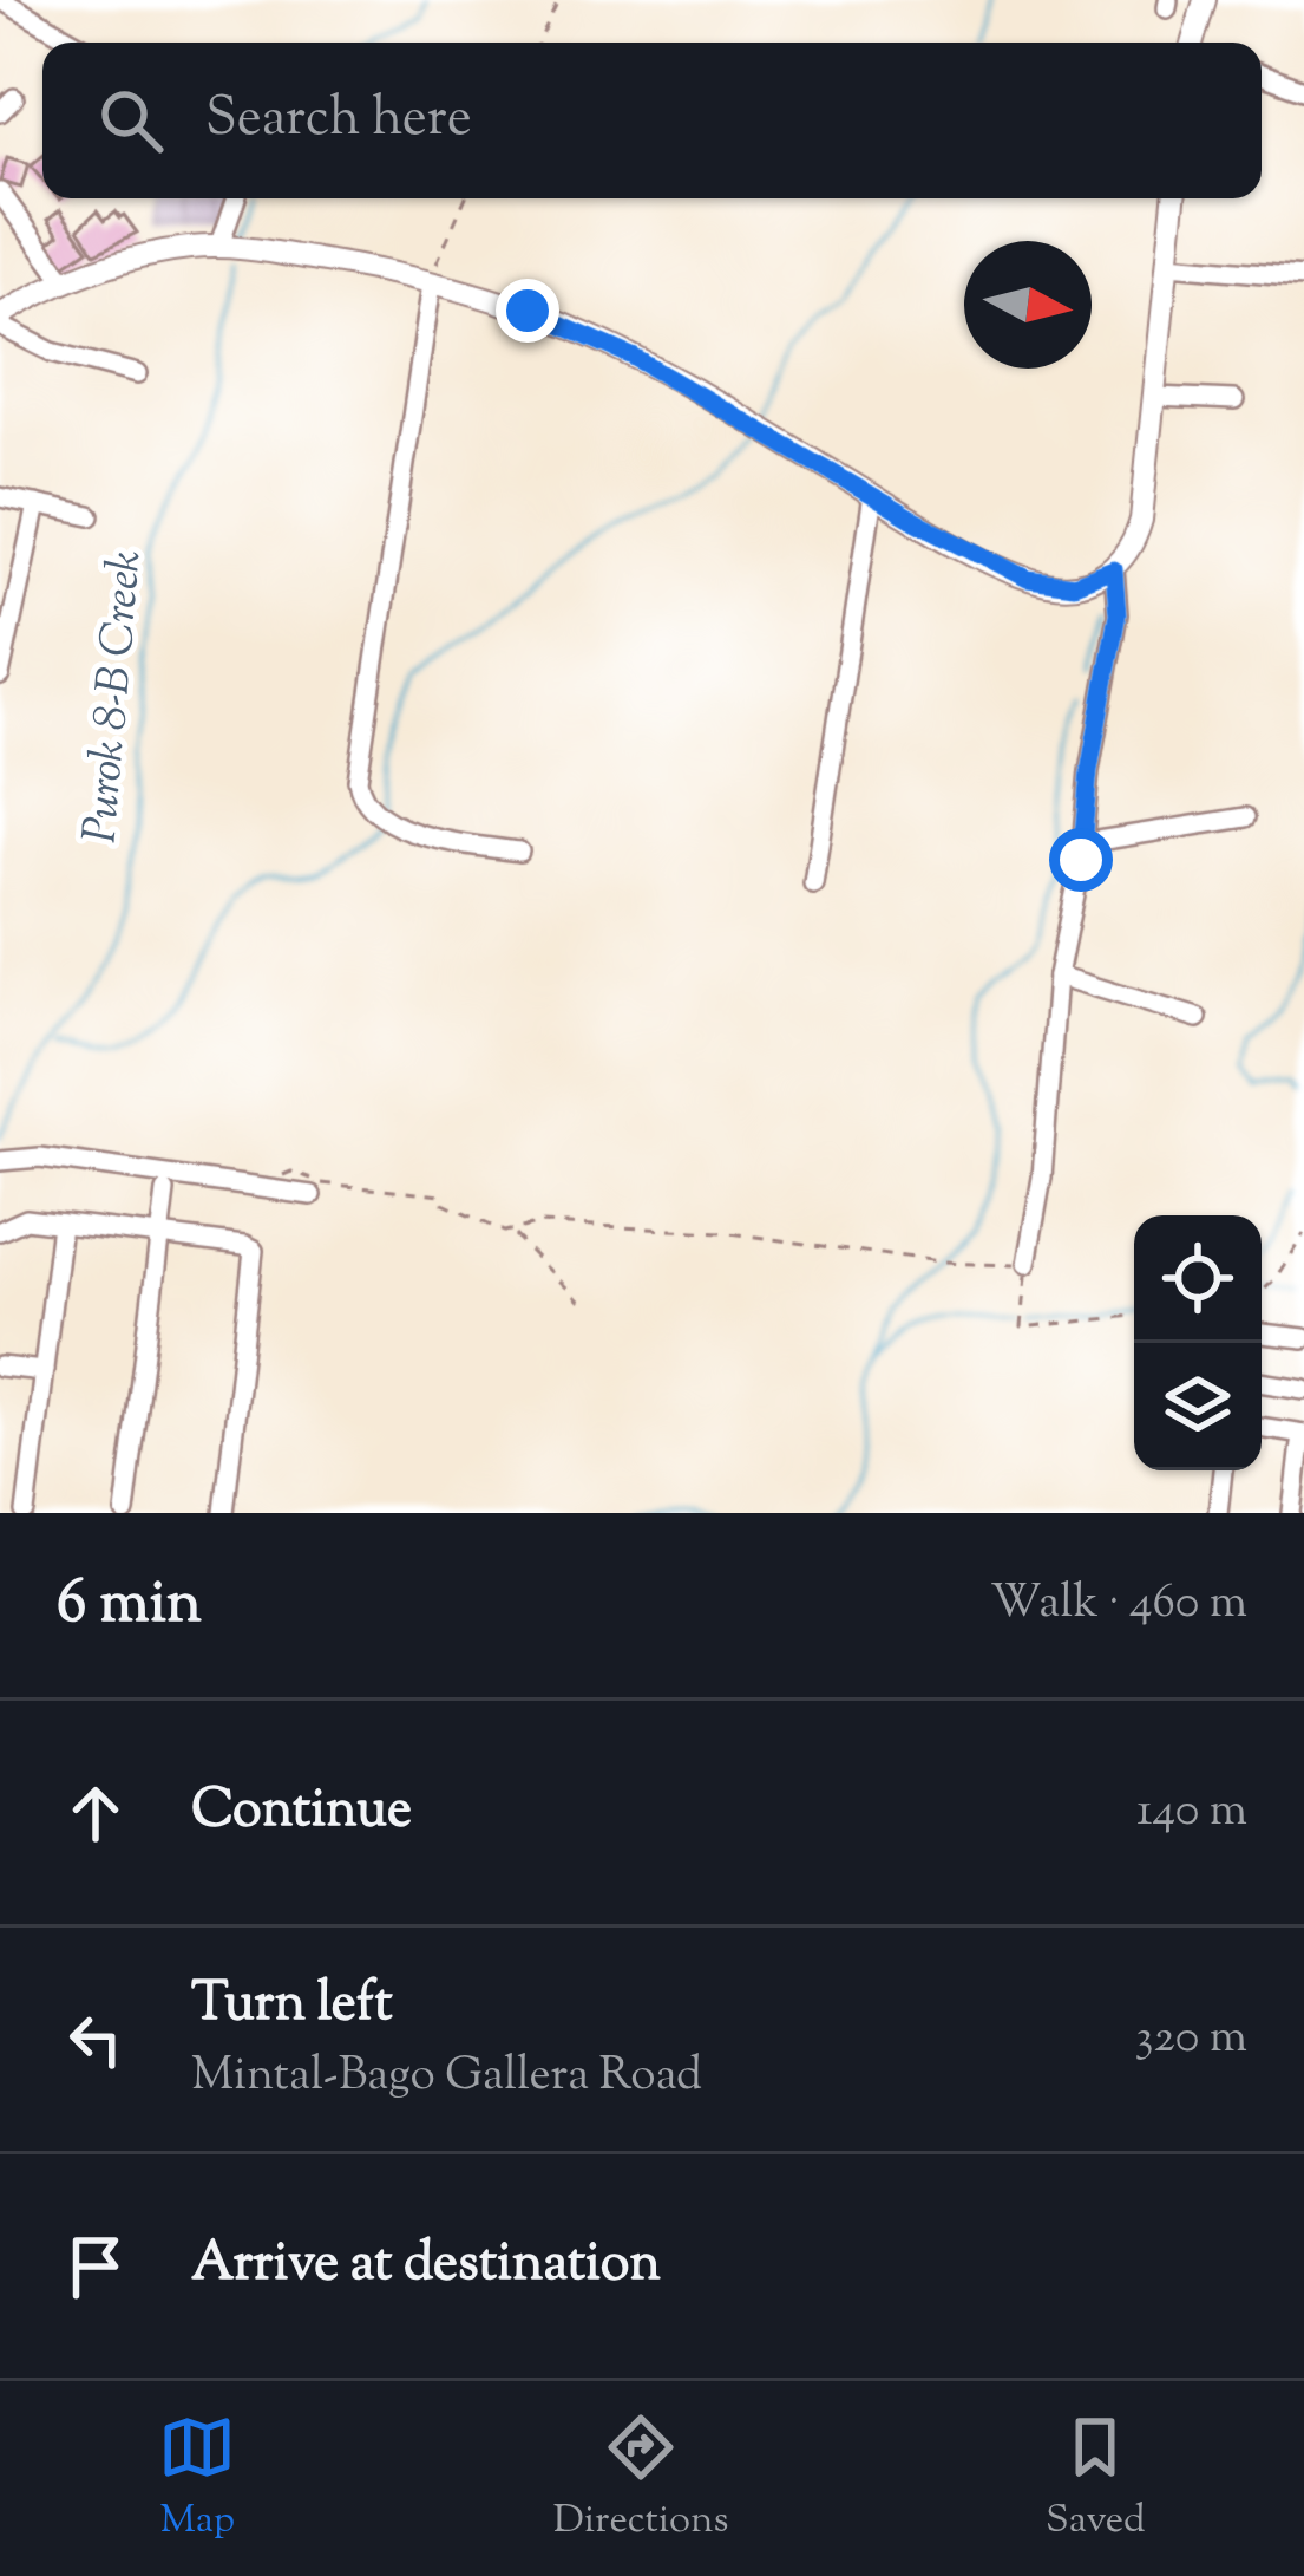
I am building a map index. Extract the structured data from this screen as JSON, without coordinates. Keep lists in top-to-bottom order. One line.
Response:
{"water":["Purok 8-B Creek"],"north":"right","page":{"search":"Search here","heading":["6 min","Walk · 460 m"],"list":[["Continue","140 m"],["Turn left","Mintal-Bago Gallera Road","320 m"],"Arrive at destination"],"nav":["Map","Directions","Saved"]}}
